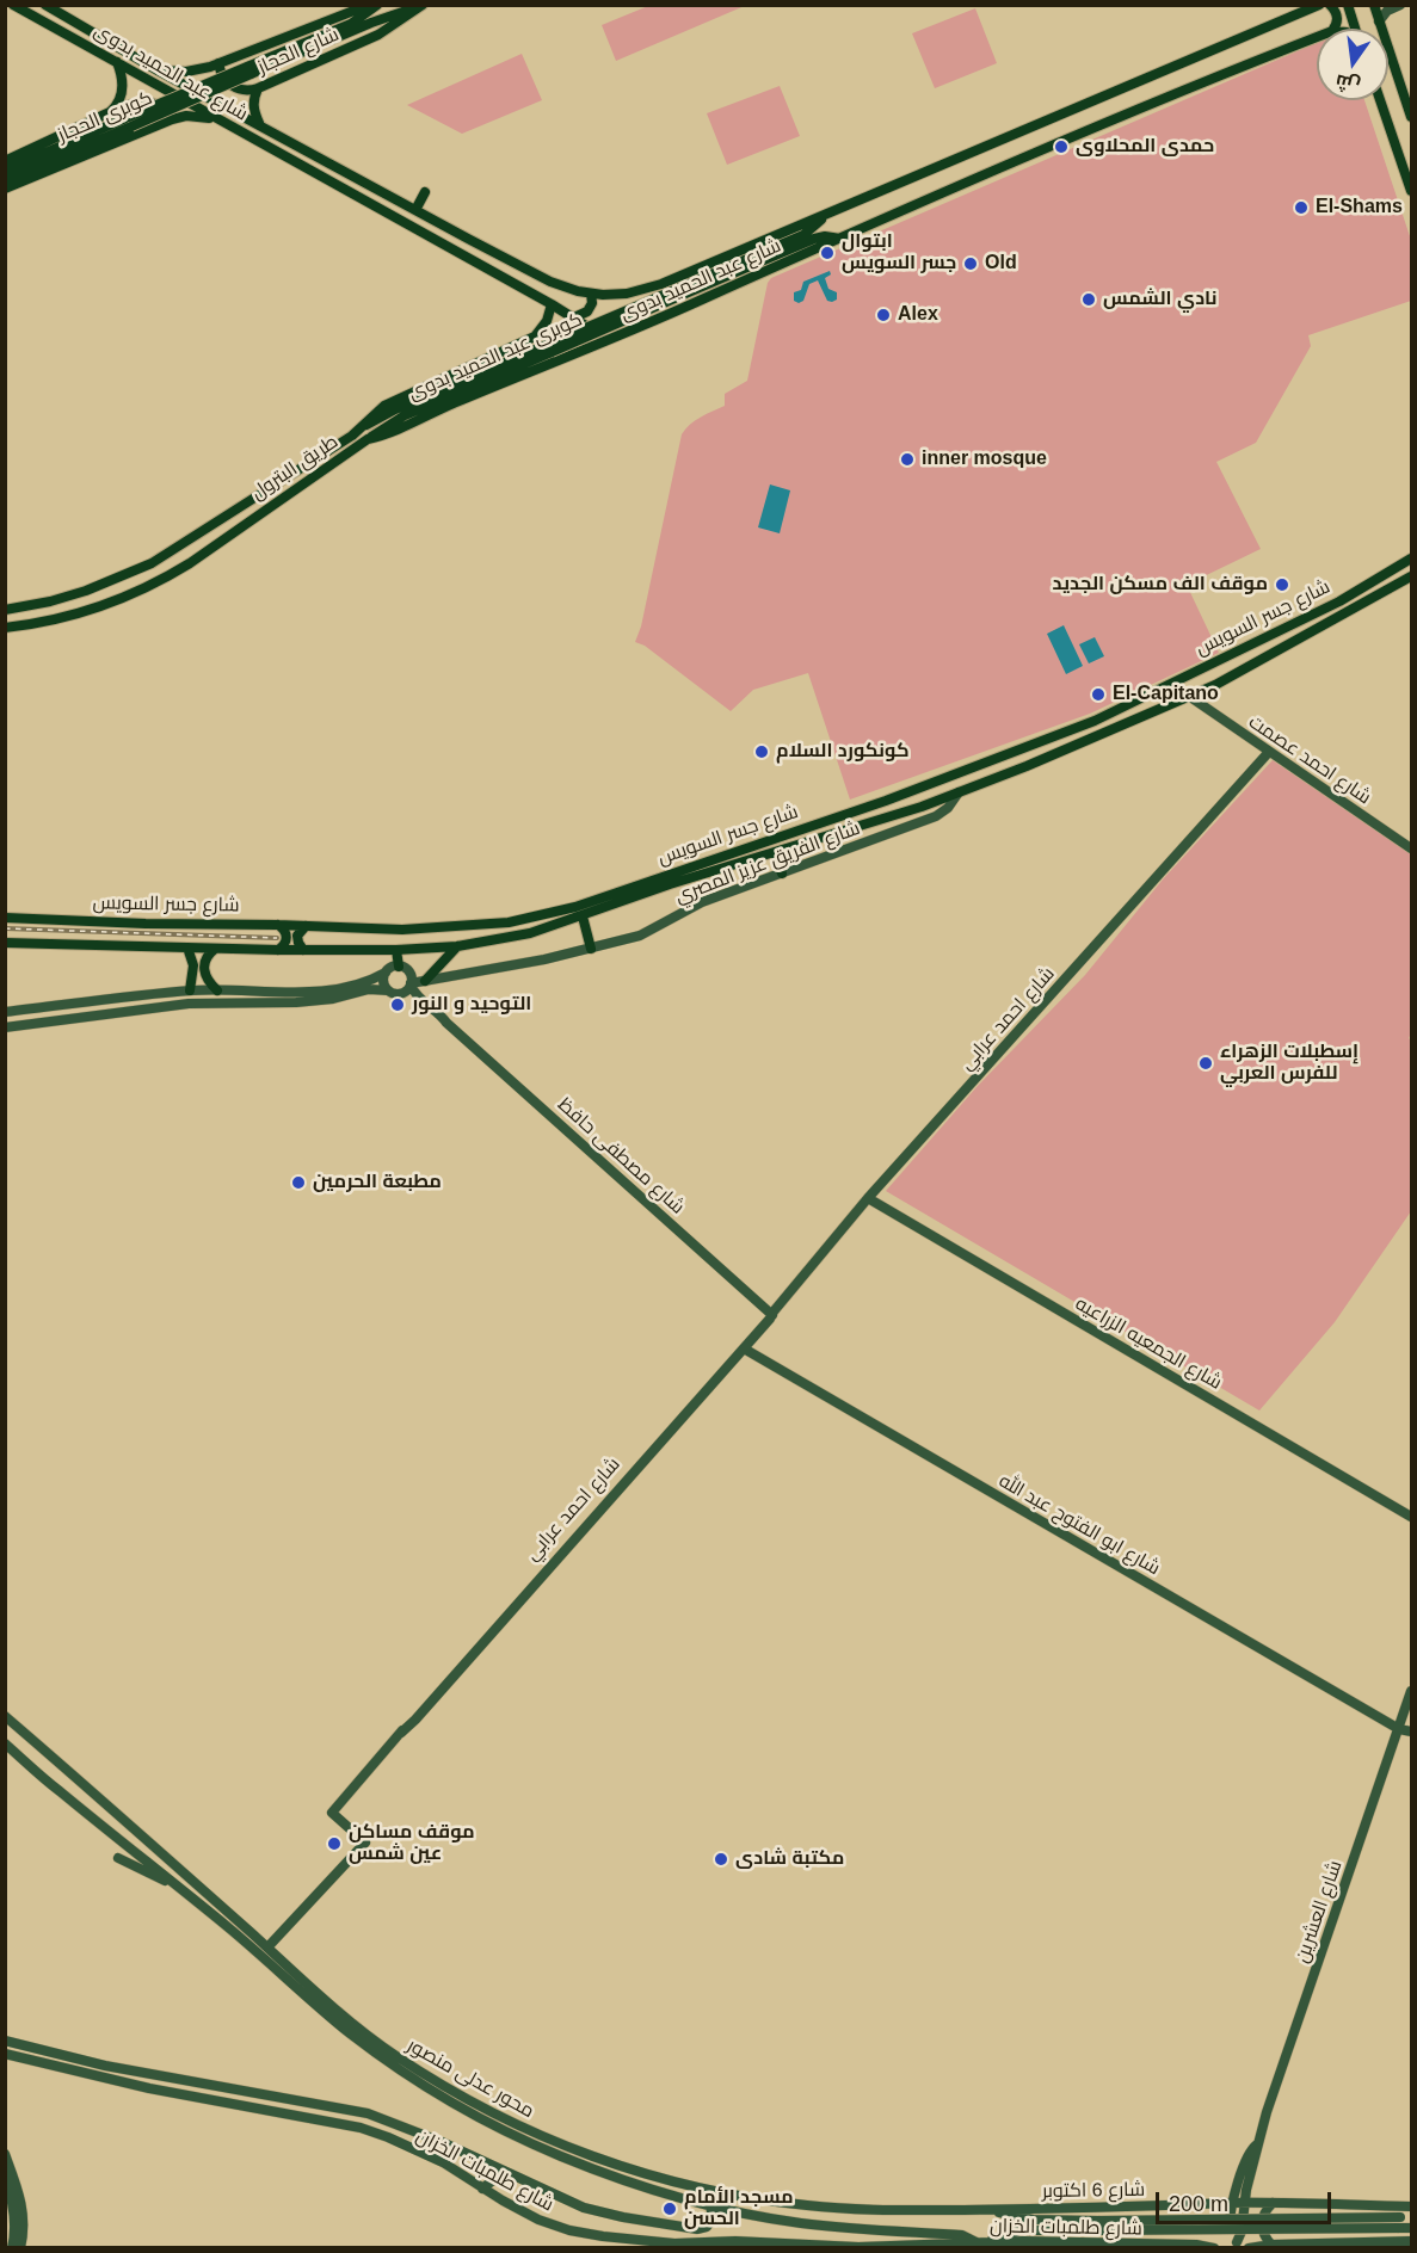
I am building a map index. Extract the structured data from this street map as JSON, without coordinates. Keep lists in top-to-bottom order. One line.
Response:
{"streets":{"main road":["شارع الحجاز","شارع عبد الحميد بدوى","كوبرى الحجاز","كوبرى عبد الحميد بدوى","طريق البترول","شارع جسر السويس"],"street":["شارع احمد عصمت","شارع الفريق عزيز المصري","شارع احمد عرابي","شارع مصطفى حافظ","شارع الجمعيه الزراعيه","شارع ابو الفتوح عبد الله","شارع العشرين","محور عدلى منصور","شارع طلمبات الخزان","شارع 6 اكتوبر"]},"crossings":[["شارع الحجاز","شارع عبد الحميد بدوى"],["شارع الحجاز","كوبرى الحجاز"],["شارع عبد الحميد بدوى","كوبرى عبد الحميد بدوى"],["شارع عبد الحميد بدوى","طريق البترول"],["كوبرى عبد الحميد بدوى","طريق البترول"],["شارع جسر السويس","شارع احمد عصمت"],["شارع جسر السويس","شارع الفريق عزيز المصري"],["شارع احمد عصمت","شارع احمد عرابي"],["شارع الفريق عزيز المصري","شارع مصطفى حافظ"],["شارع احمد عرابي","شارع مصطفى حافظ"],["شارع احمد عرابي","شارع الجمعيه الزراعيه"],["شارع احمد عرابي","شارع ابو الفتوح عبد الله"],["شارع احمد عرابي","محور عدلى منصور"],["شارع ابو الفتوح عبد الله","شارع العشرين"],["شارع العشرين","شارع 6 اكتوبر"],["محور عدلى منصور","شارع طلمبات الخزان"],["محور عدلى منصور","شارع 6 اكتوبر"]],"places":["حمدى المحلاوى","El-Shams","ابتوال جسر السويس","Old","نادي الشمس","Alex","inner mosque","موقف الف مسكن الجديد","El-Capitano","كونكورد السلام","التوحيد و النور","إسطبلات الزهراء للفرس العربي","مطبعة الحرمين","موقف مساكن عين شمس","مكتبة شادى","مسجد الأمام الحسن"],"scale_bar":"200 m","north":"bottom"}
